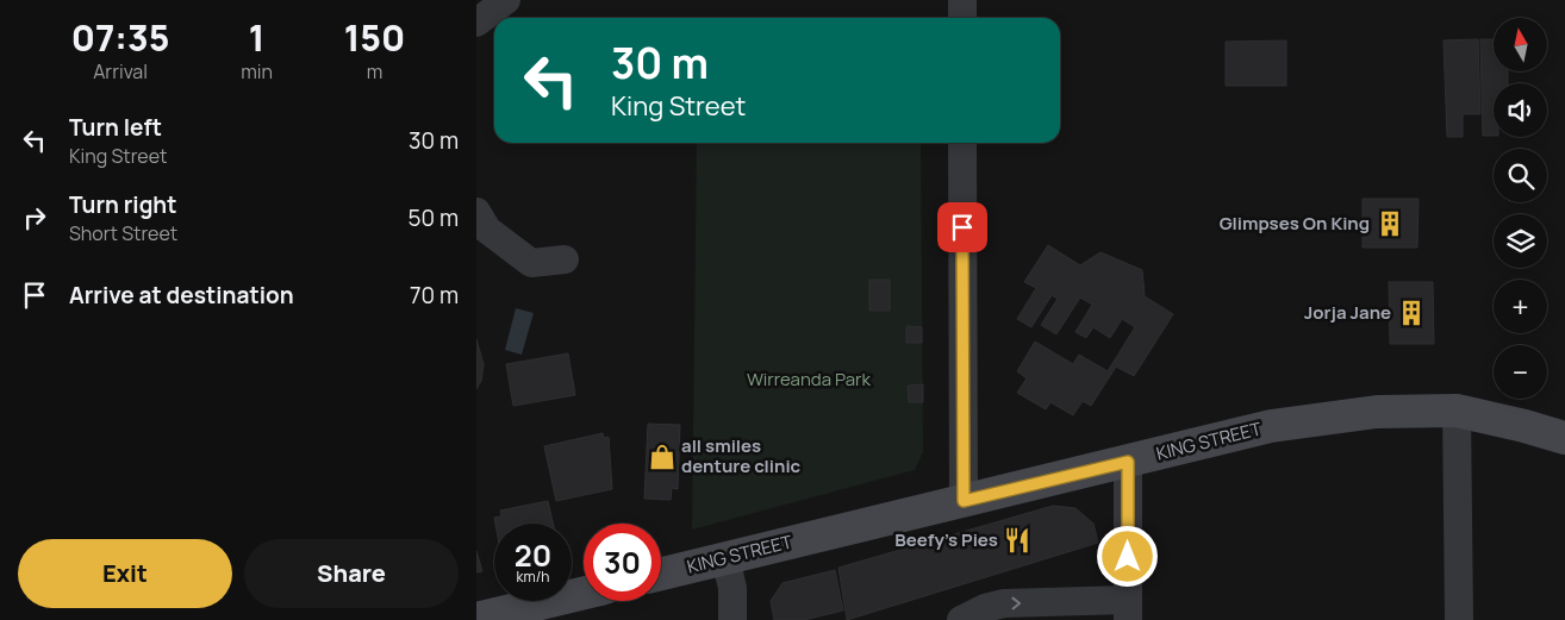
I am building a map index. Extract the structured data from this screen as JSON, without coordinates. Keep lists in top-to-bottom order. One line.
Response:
{"streets":{"main road":["KING STREET"]},"parks":["Wirreanda Park"],"places":{"building":["Glimpses On King","Jorja Jane"],"shop":["all smiles denture clinic"],"restaurant":["Beefy's Pies"]},"north":"top","page":{"eta":["07:35","Arrival","1","min","150","m"],"map_buttons":["+","−"],"turn":["30 m","King Street"],"list":[{"name":"Turn left","note":"King Street","value":"30 m"},{"name":"Turn right","note":"Short Street","value":"50 m"},{"name":"Arrive at destination","value":"70 m"}],"speed":"20 km/h","limit":"30","buttons":["Exit","Share"]}}
